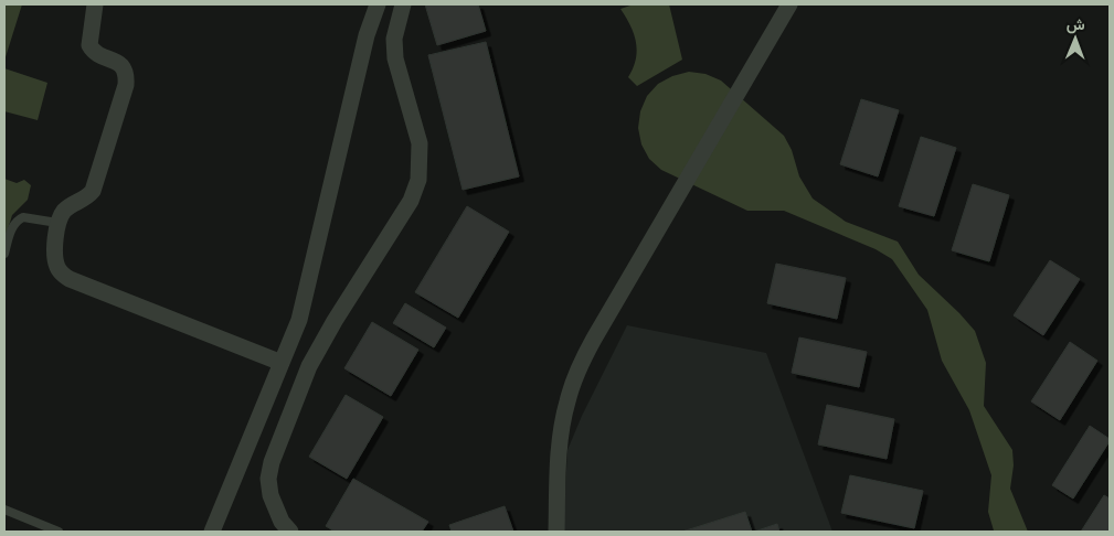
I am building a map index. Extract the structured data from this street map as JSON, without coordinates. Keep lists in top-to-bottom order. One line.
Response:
{"north":"top"}
